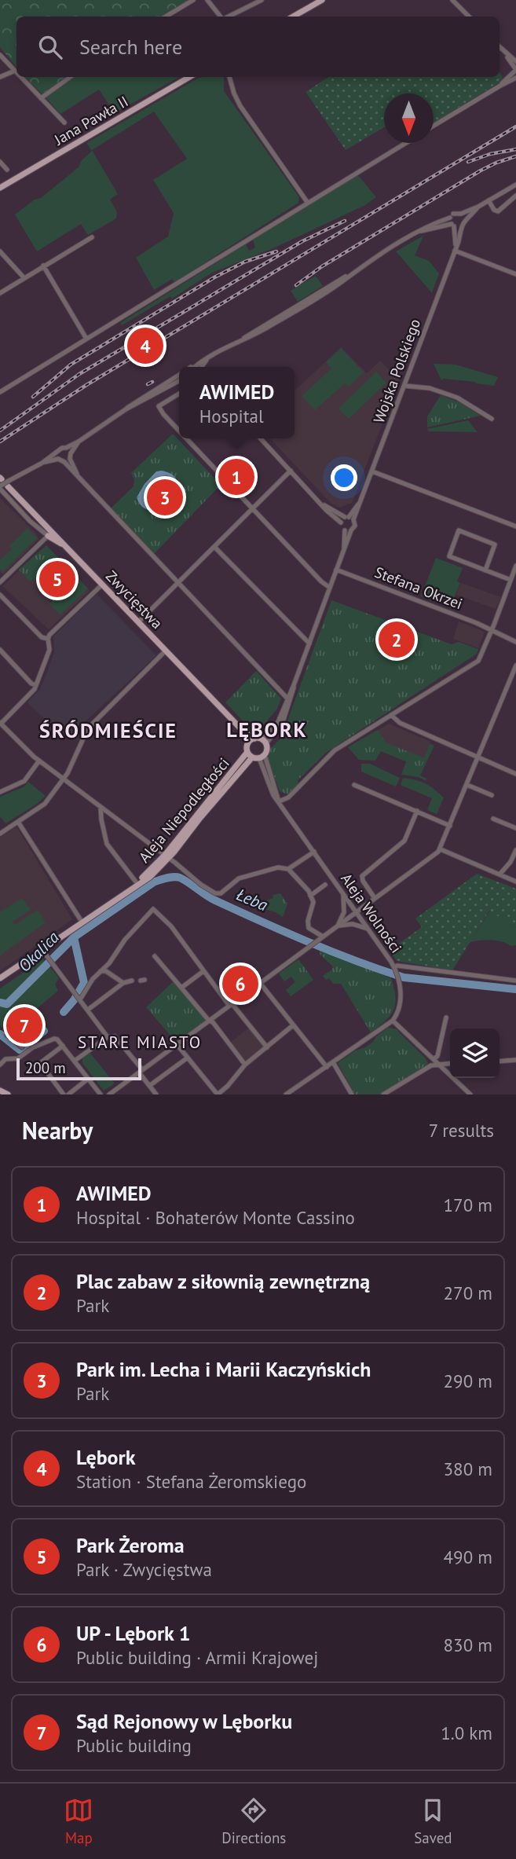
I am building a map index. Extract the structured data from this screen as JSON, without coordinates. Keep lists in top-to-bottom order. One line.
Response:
{"streets":{"main road":["Jana Pawła II","Zwycięstwa","Aleja Niepodległości"],"street":["Wojska Polskiego","Stefana Okrzei","Aleja Wolności"]},"crossings":[["Zwycięstwa","Aleja Niepodległości"],["Zwycięstwa","Aleja Wolności"],["Aleja Niepodległości","Aleja Wolności"]],"districts":["LĘBORK","ŚRÓDMIEŚCIE","STARE MIASTO"],"water":["Łeba","Okalica"],"scale_bar":"200 m","north":"bottom","page":{"search":"Search here","pins":["4","1","3","5","2","6","7"],"popup":["AWIMED","Hospital"],"scale":"200 m","heading":["Nearby","7 results"],"list":[{"mark":"1","name":"AWIMED","note":"Hospital · Bohaterów Monte Cassino","value":"170 m"},{"mark":"2","name":"Plac zabaw z siłownią zewnętrzną","note":"Park","value":"270 m"},{"mark":"3","name":"Park im. Lecha i Marii Kaczyńskich","note":"Park","value":"290 m"},{"mark":"4","name":"Lębork","note":"Station · Stefana Żeromskiego","value":"380 m"},{"mark":"5","name":"Park Żeroma","note":"Park · Zwycięstwa","value":"490 m"},{"mark":"6","name":"UP - Lębork 1","note":"Public building · Armii Krajowej","value":"830 m"},{"mark":"7","name":"Sąd Rejonowy w Lęborku","note":"Public building","value":"1.0 km"}],"nav":["Map","Directions","Saved"]}}
